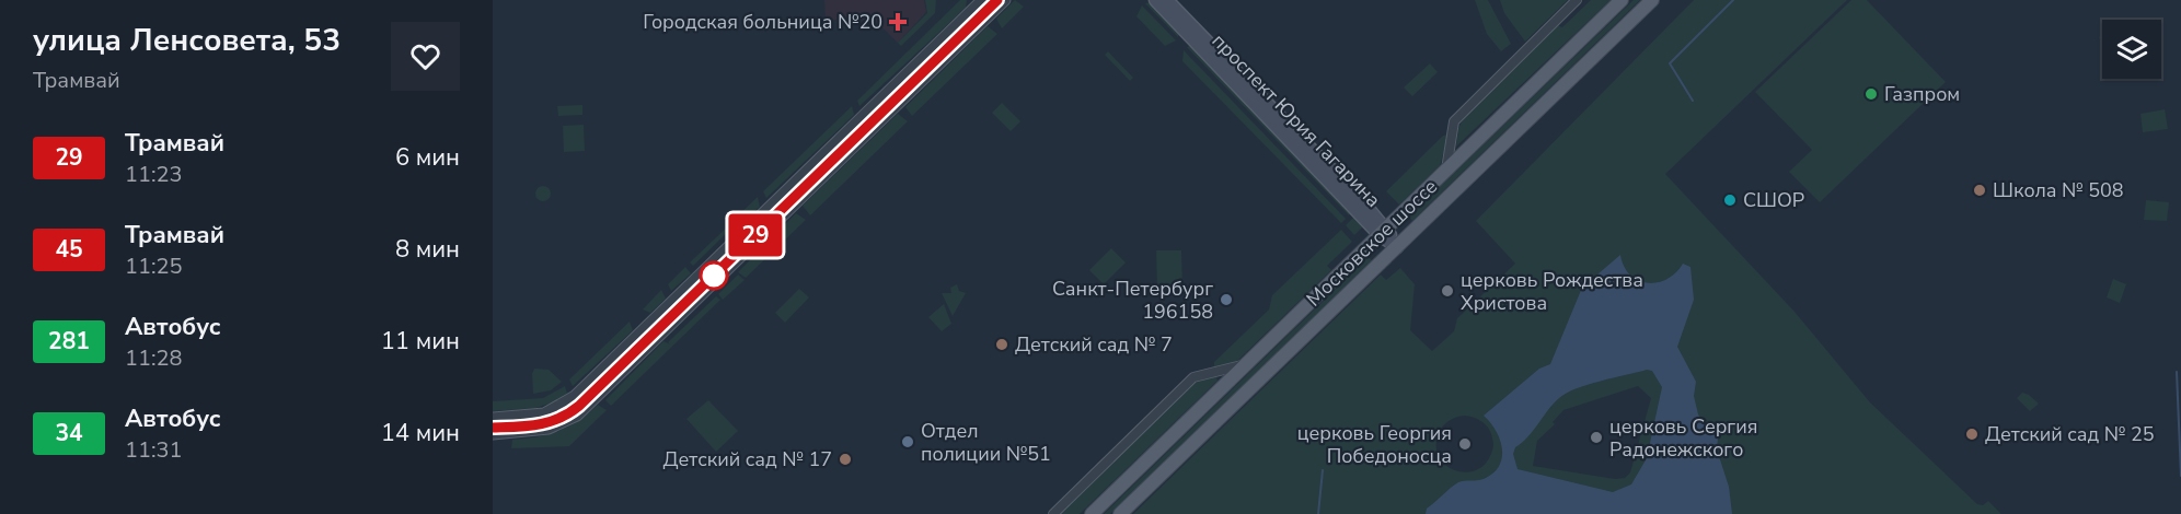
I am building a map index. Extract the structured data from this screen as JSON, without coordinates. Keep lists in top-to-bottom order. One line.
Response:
{"streets":{"main road":["проспект Юрия Гагарина","Московское шоссе"]},"crossings":[["проспект Юрия Гагарина","Московское шоссе"]],"places":{"health":["Городская больница №20"],"other":["Газпром","Школа № 508","СШОР","церковь Рождества Христова","Санкт-Петербург 196158","Детский сад № 7","Детский сад № 25","церковь Сергия Радонежского","Отдел полиции №51","церковь Георгия Победоносца","Детский сад № 17"]},"lines":["tram line 29"],"page":{"heading":["улица Ленсовета, 53","Трамвай"],"on_map":"29","list":[{"mark":"29","name":"Трамвай","note":"11:23","value":"6 мин"},{"mark":"45","name":"Трамвай","note":"11:25","value":"8 мин"},{"mark":"281","name":"Автобус","note":"11:28","value":"11 мин"},{"mark":"34","name":"Автобус","note":"11:31","value":"14 мин"}]}}
